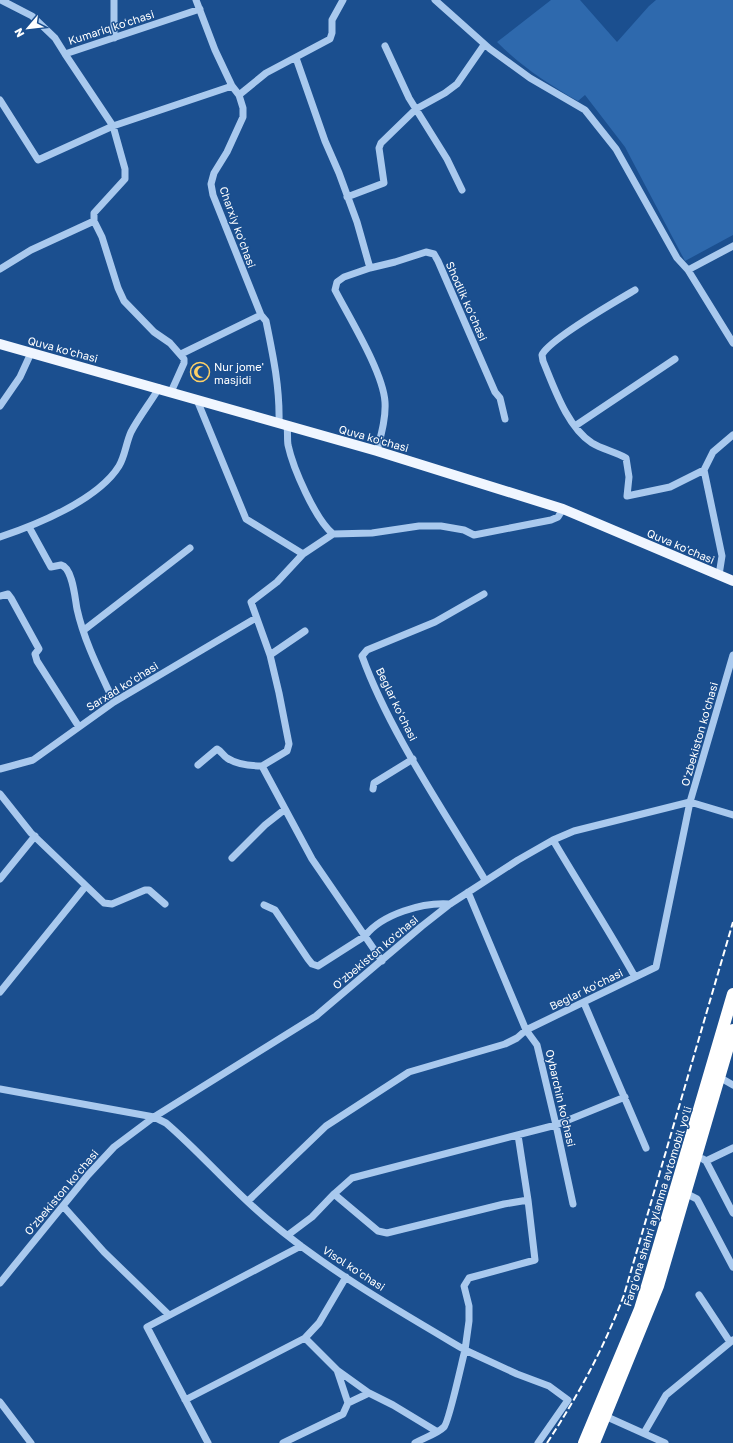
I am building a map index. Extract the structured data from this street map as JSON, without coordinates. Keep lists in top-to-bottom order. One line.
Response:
{"streets":{"highway":["Fargʻona shahri aylanma avtomobil yoʻli"],"main road":["Quva ko'chasi"],"street":["Kumariq koʻchasi","Charxiy koʻchasi","Shodlik koʻchasi","Sarxad koʻchasi","Beglar koʻchasi","O'zbekiston ko'chasi","Oybarchin koʻchasi","Visol koʻchasi"]},"crossings":[["Charxiy koʻchasi","Quva ko'chasi"],["Shodlik koʻchasi","Quva ko'chasi"],["Beglar koʻchasi","O'zbekiston ko'chasi"],["Beglar koʻchasi","Oybarchin koʻchasi"],["Beglar koʻchasi","Visol koʻchasi"],["O'zbekiston ko'chasi","Oybarchin koʻchasi"],["O'zbekiston ko'chasi","Visol koʻchasi"]],"places":{"mosque":["Nur jome' masjidi"]},"north":"bottom left"}
